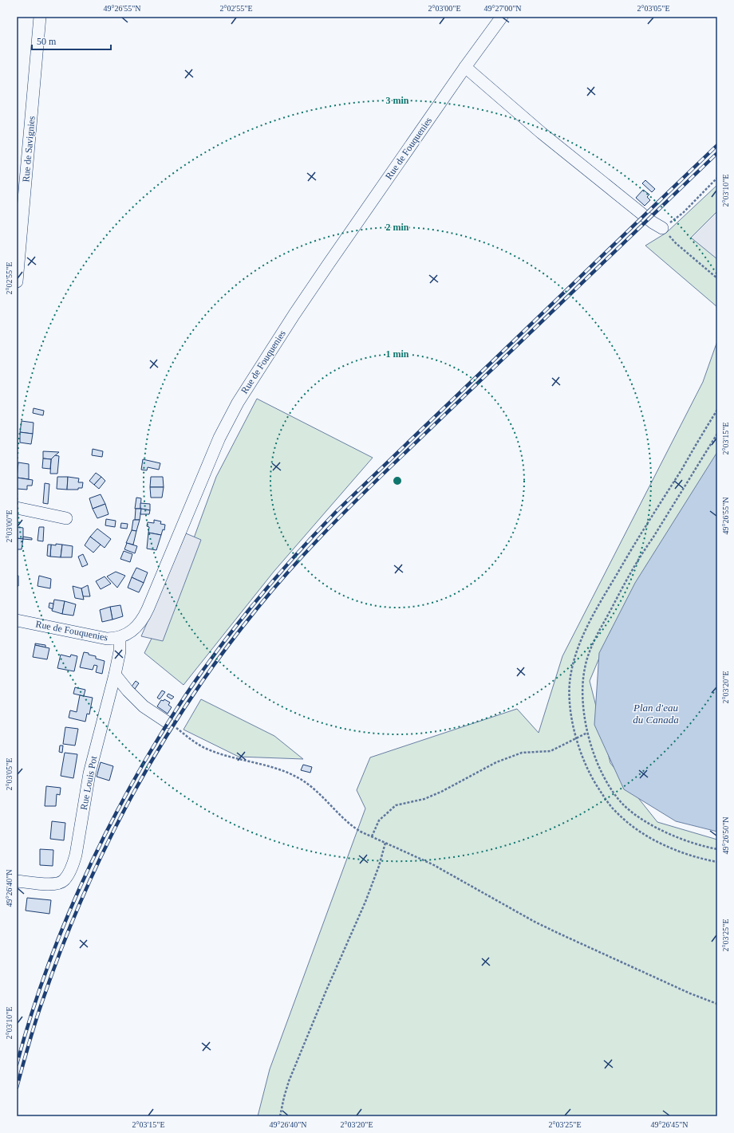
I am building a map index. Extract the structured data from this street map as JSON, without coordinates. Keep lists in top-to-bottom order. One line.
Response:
{"streets":{"street":["Rue de Fouquenies","Rue de Savignies","Rue Louis Pot"]},"crossings":[["Rue de Fouquenies","Rue Louis Pot"]],"water":["Plan d'eau du Canada"],"scale_bar":"50 m","coordinates":["49°26'55\"N","2°02'55\"E","2°03'00\"E","49°27'00\"N","2°03'05\"E","2°03'10\"E","2°03'15\"E","2°03'20\"E","49°26'50\"N","49°26'40\"N","2°03'25\"E","49°26'45\"N"],"rings":["3 min","2 min","1 min"]}
